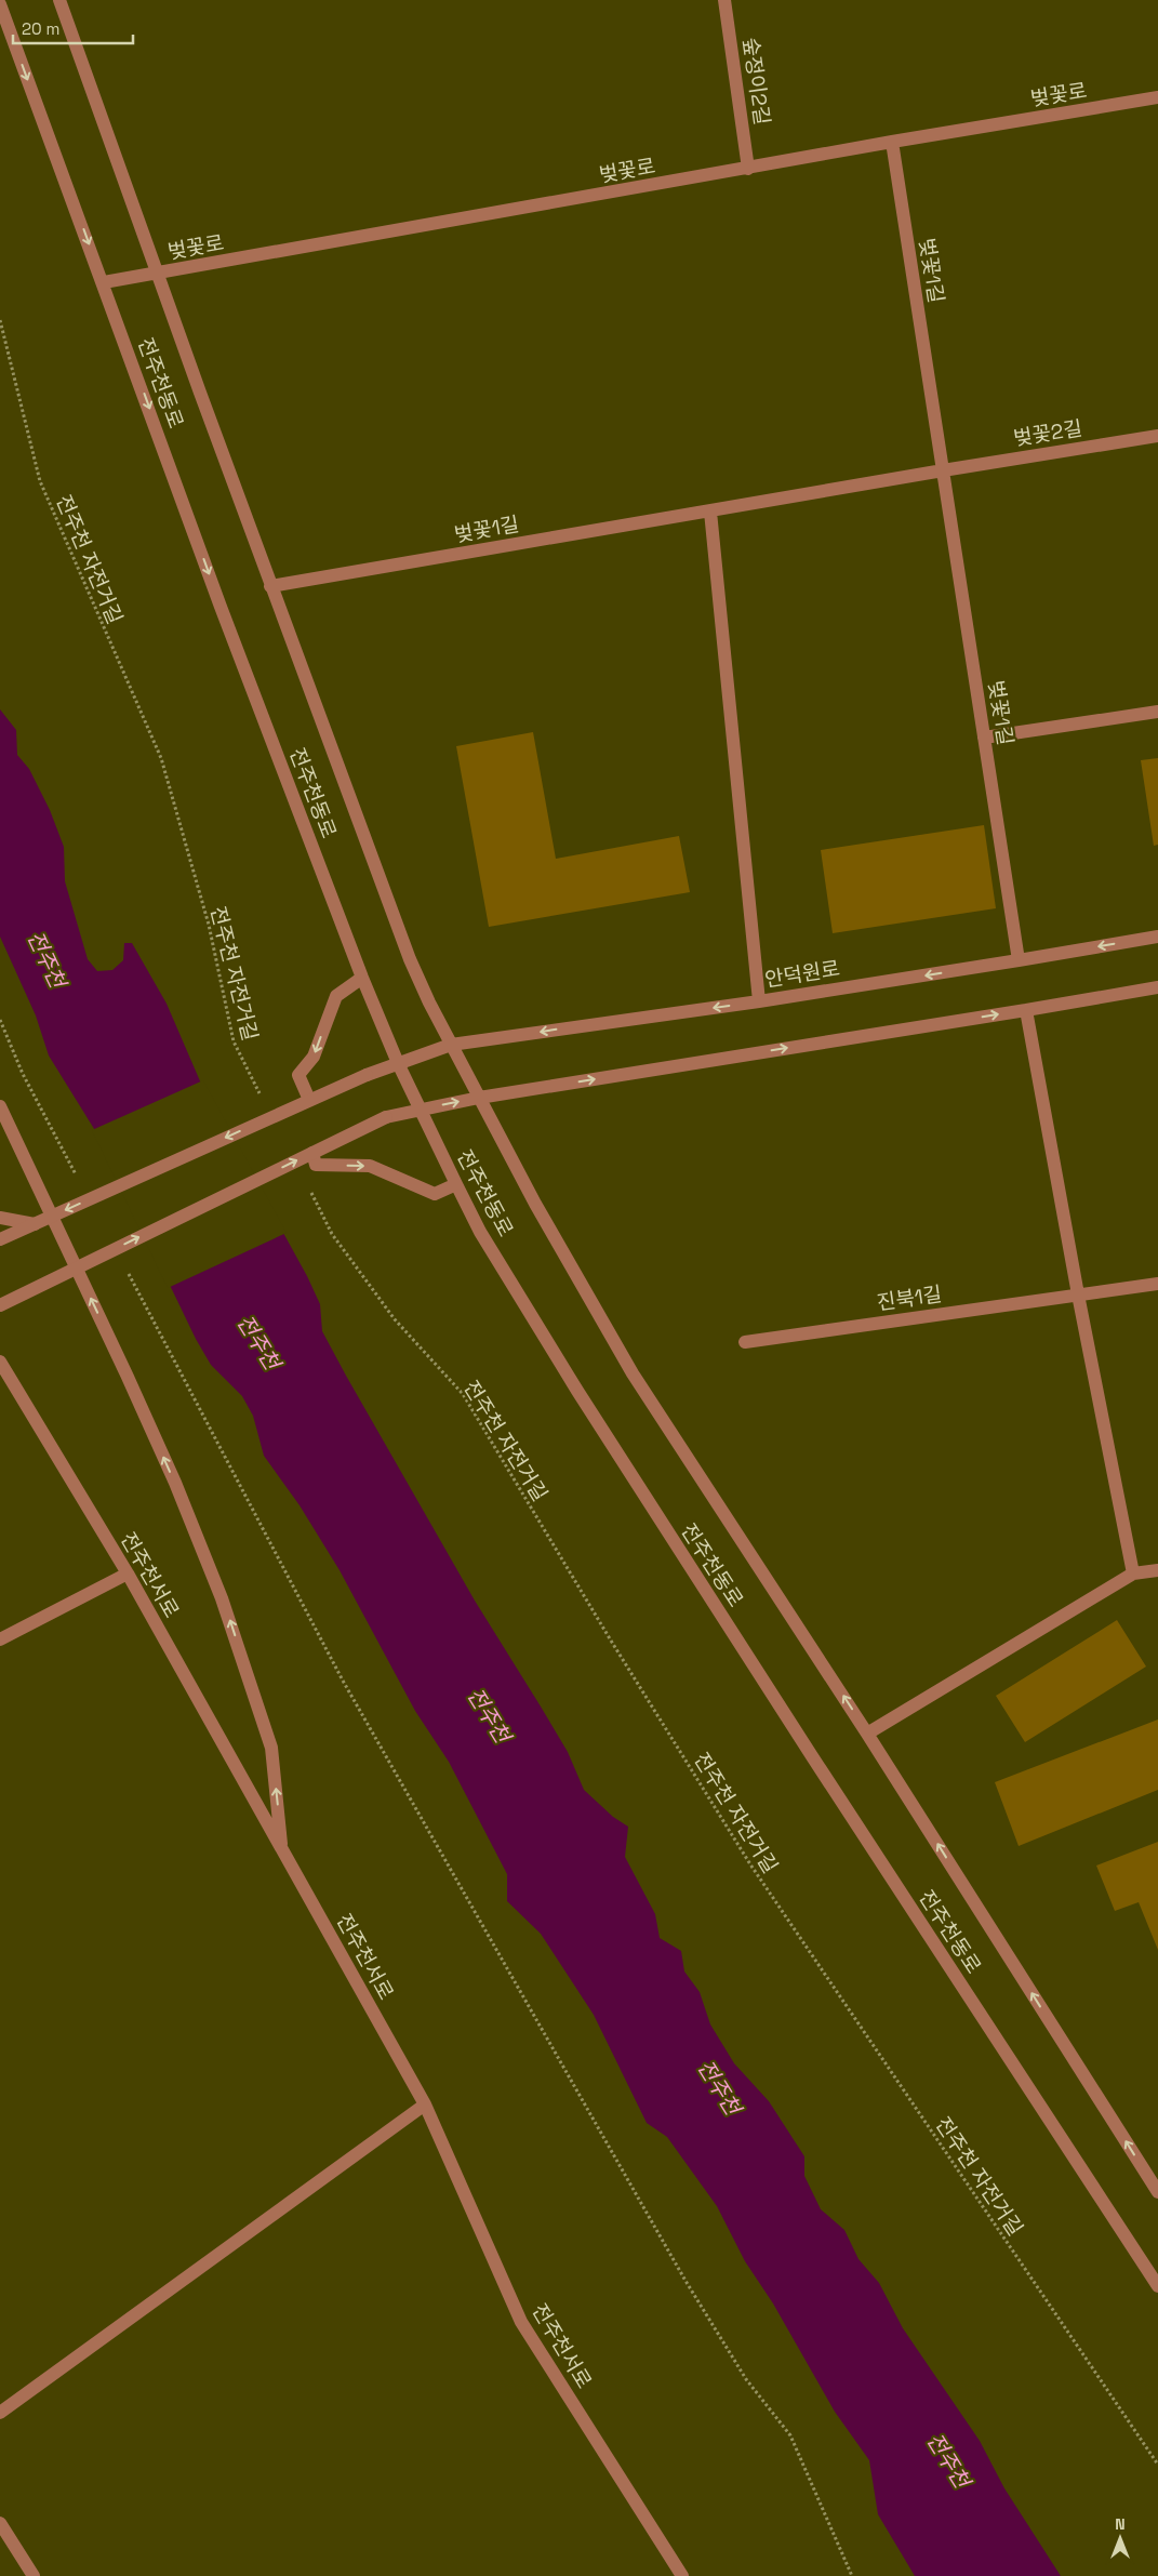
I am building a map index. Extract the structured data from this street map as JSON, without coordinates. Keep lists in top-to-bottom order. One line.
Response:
{"streets":{"street":["숲정이2길","벚꽃로","벚꽃1길","전주천동로","벚꽃2길","안덕원로","진북1길","전주천서로"],"path":["전주천 자전거길"]},"crossings":[["숲정이2길","벚꽃로"],["벚꽃로","벚꽃1길"],["벚꽃로","전주천동로"],["벚꽃1길","전주천동로"],["벚꽃1길","벚꽃2길"],["벚꽃1길","안덕원로"],["전주천동로","안덕원로"]],"water":["전주천"],"scale_bar":"20 m","north":"top"}
